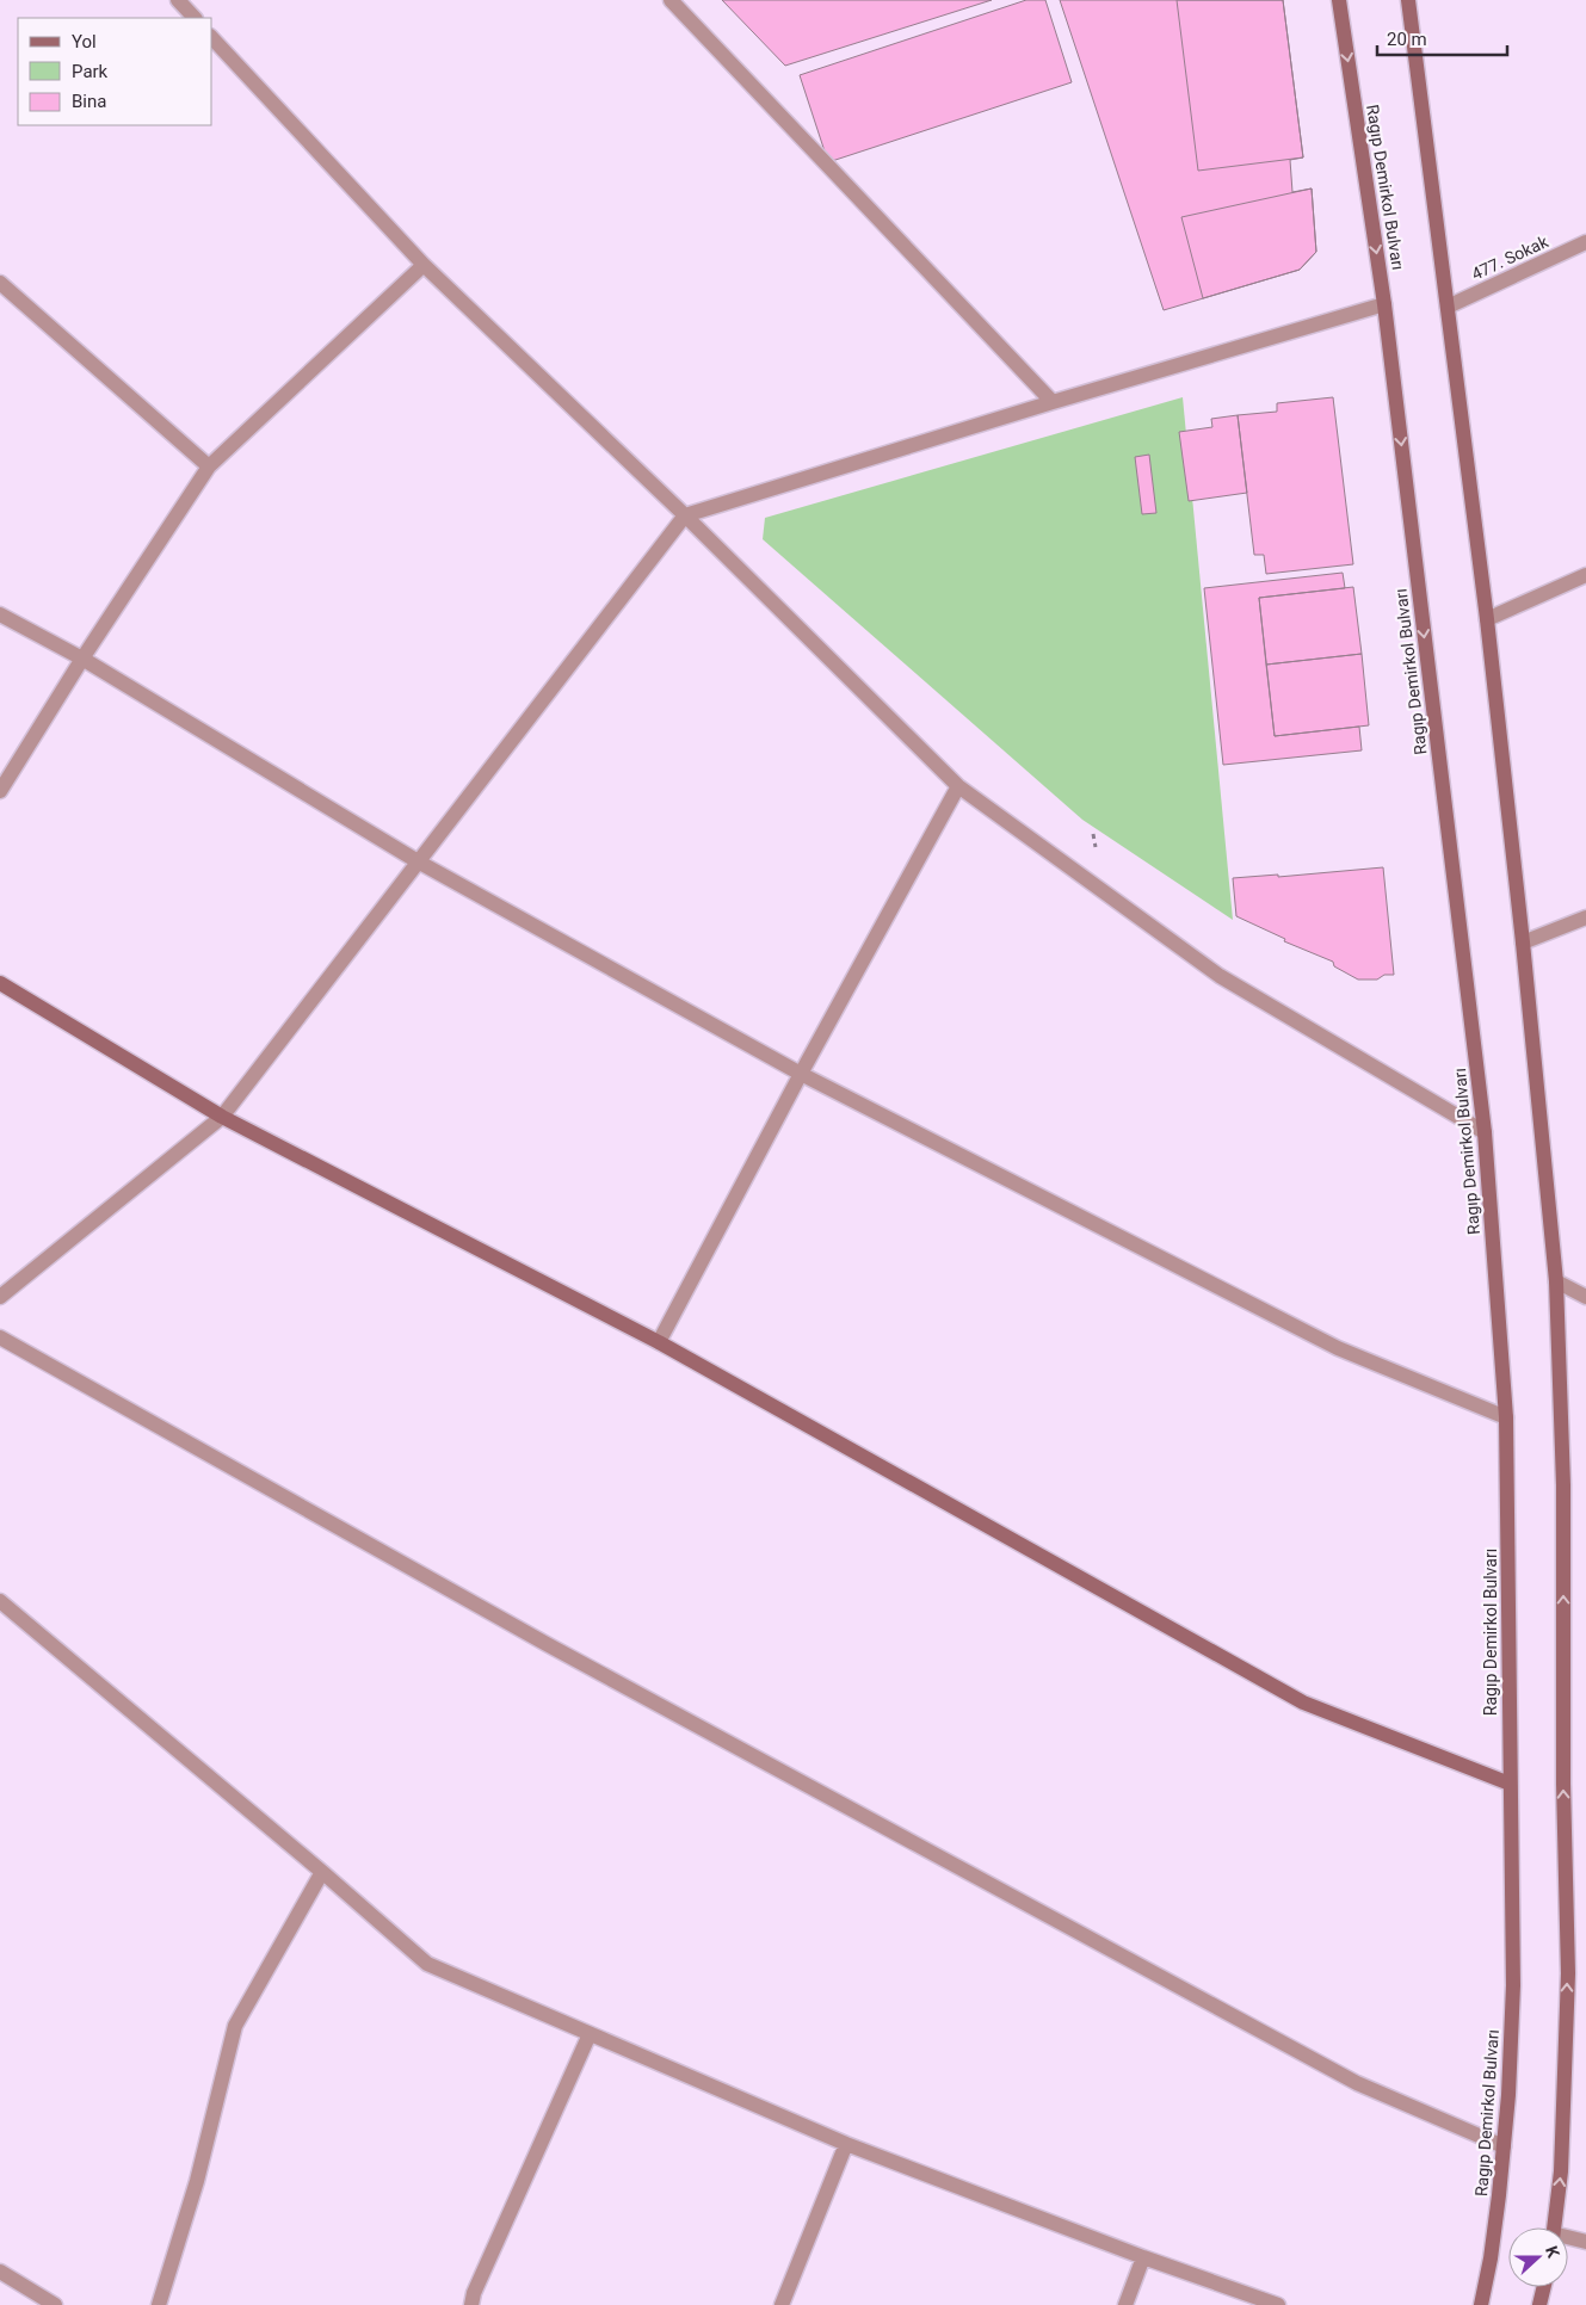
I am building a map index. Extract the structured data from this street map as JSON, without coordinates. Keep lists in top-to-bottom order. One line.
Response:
{"streets":{"main road":["Ragıp Demirkol Bulvarı"],"street":["477. Sokak"]},"legend":["Yol","Park","Bina"],"scale_bar":"20 m","north":"right"}
